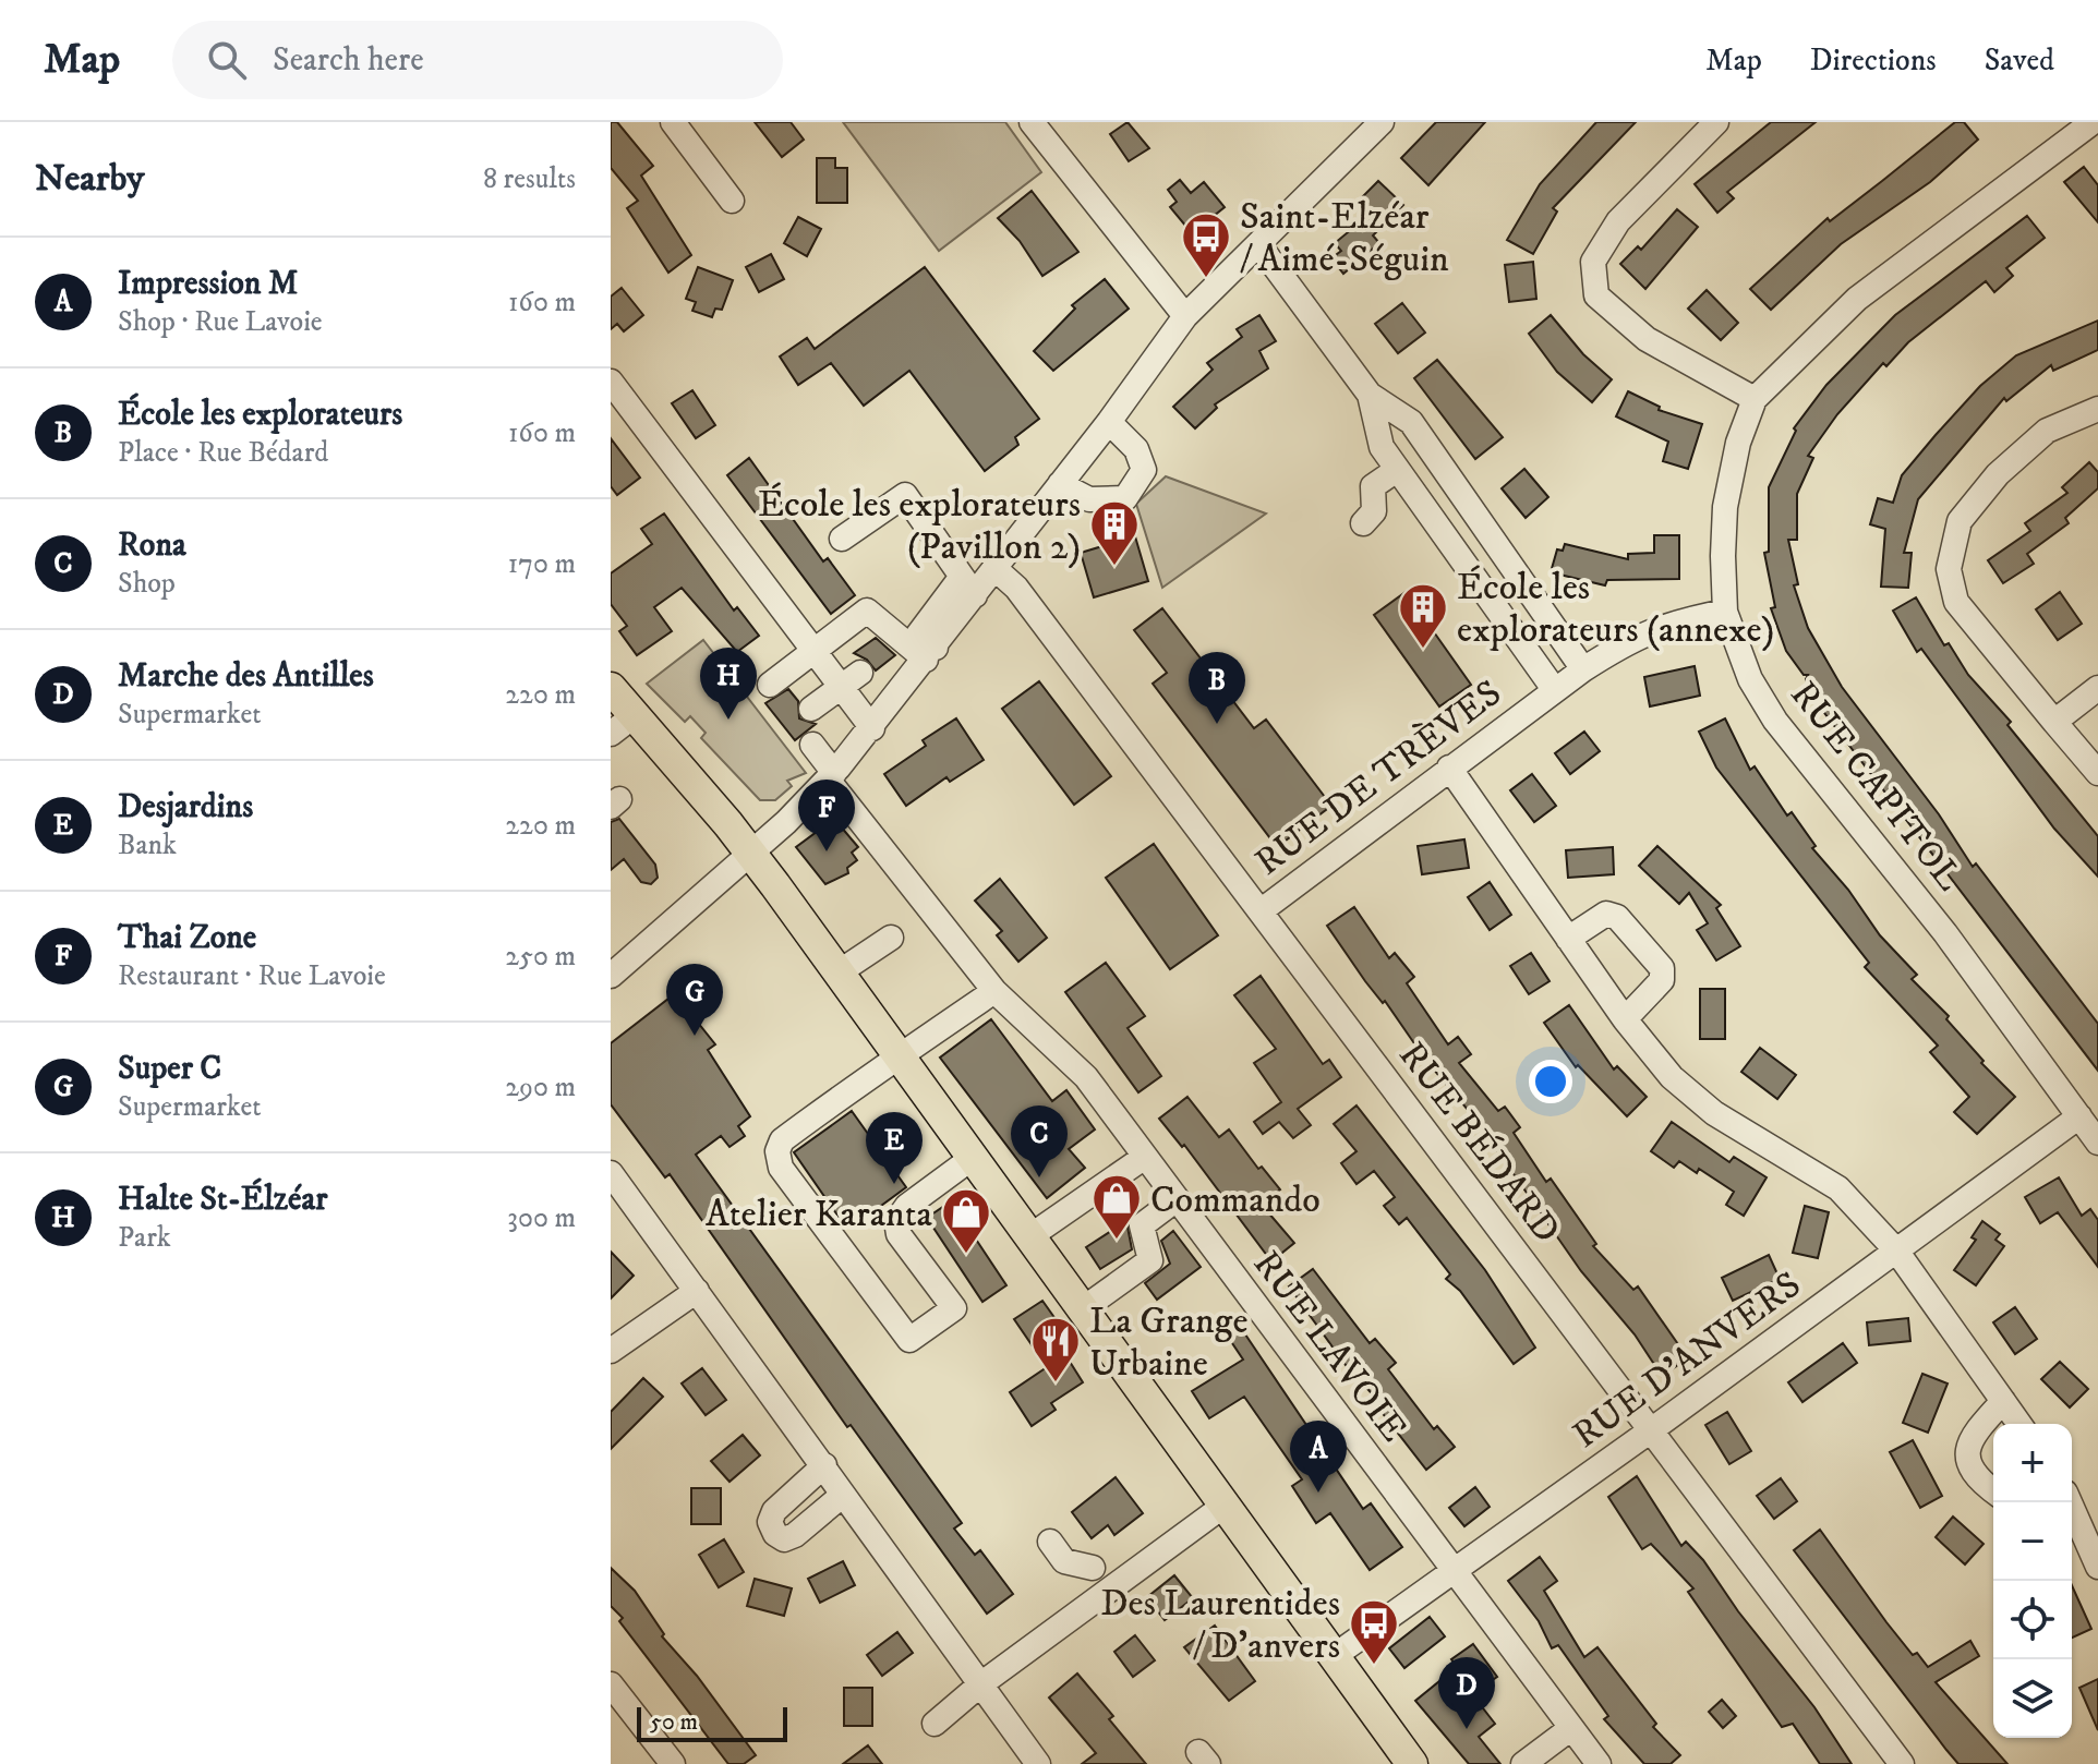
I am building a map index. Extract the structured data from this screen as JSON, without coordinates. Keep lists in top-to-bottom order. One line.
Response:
{"streets":{"street":["RUE DE TRÈVES","RUE CAPITOL","RUE BÉDARD","RUE LAVOIE","RUE D'ANVERS"]},"crossings":[["RUE DE TRÈVES","RUE CAPITOL"],["RUE DE TRÈVES","RUE BÉDARD"],["RUE CAPITOL","RUE D'ANVERS"],["RUE BÉDARD","RUE D'ANVERS"],["RUE LAVOIE","RUE D'ANVERS"]],"places":{"bus stop":["Saint-Elzéar / Aimé-Séguin","Des Laurentides / D'anvers"],"building":["École les explorateurs (Pavillon 2)","École les explorateurs (annexe)"],"shop":["Commando","Atelier Karanta"],"restaurant":["La Grange Urbaine"]},"scale_bar":"50 m","page":{"header":"Map","search":"Search here","nav":["Map","Directions","Saved"],"heading":["Nearby","8 results"],"list":[{"mark":"A","name":"Impression M","note":"Shop · Rue Lavoie","value":"160 m"},{"mark":"B","name":"École les explorateurs","note":"Place · Rue Bédard","value":"160 m"},{"mark":"C","name":"Rona","note":"Shop","value":"170 m"},{"mark":"D","name":"Marche des Antilles","note":"Supermarket","value":"220 m"},{"mark":"E","name":"Desjardins","note":"Bank","value":"220 m"},{"mark":"F","name":"Thai Zone","note":"Restaurant · Rue Lavoie","value":"250 m"},{"mark":"G","name":"Super C","note":"Supermarket","value":"290 m"},{"mark":"H","name":"Halte St-Élzéar","note":"Park","value":"300 m"}],"pins":["H","B","F","G","C","E","A","D"],"map_buttons":["+","−"],"scale":"50 m"}}
